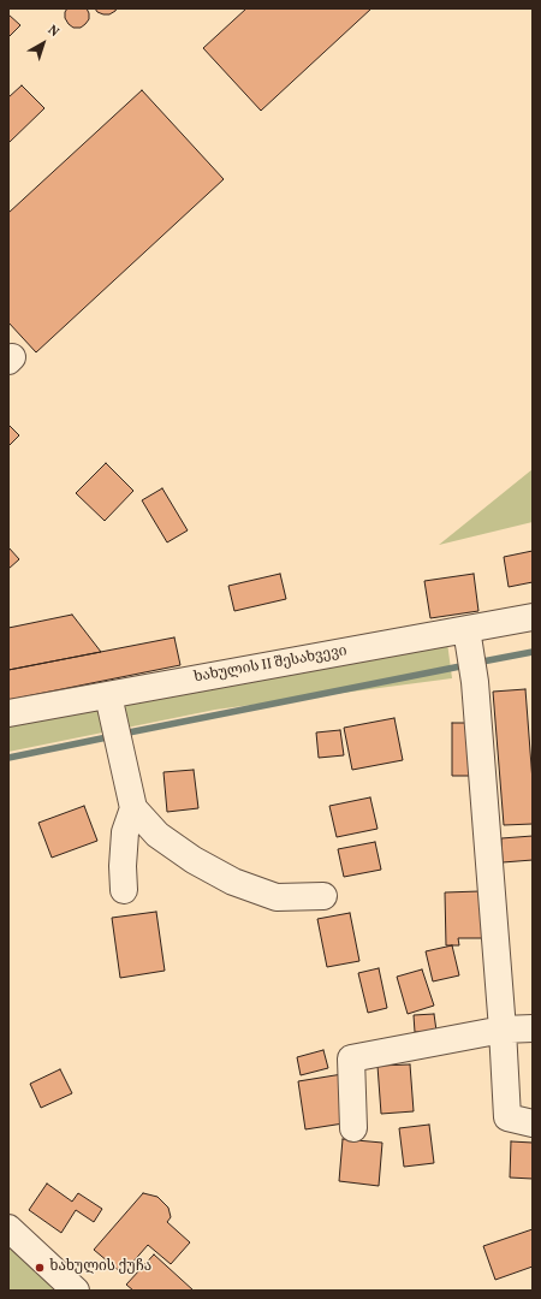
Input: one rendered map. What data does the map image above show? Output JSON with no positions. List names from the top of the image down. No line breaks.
{"streets":{"street":["ხახულის II შესახვევი"]},"places":["ხახულის ქუჩა"],"north":"top right"}
